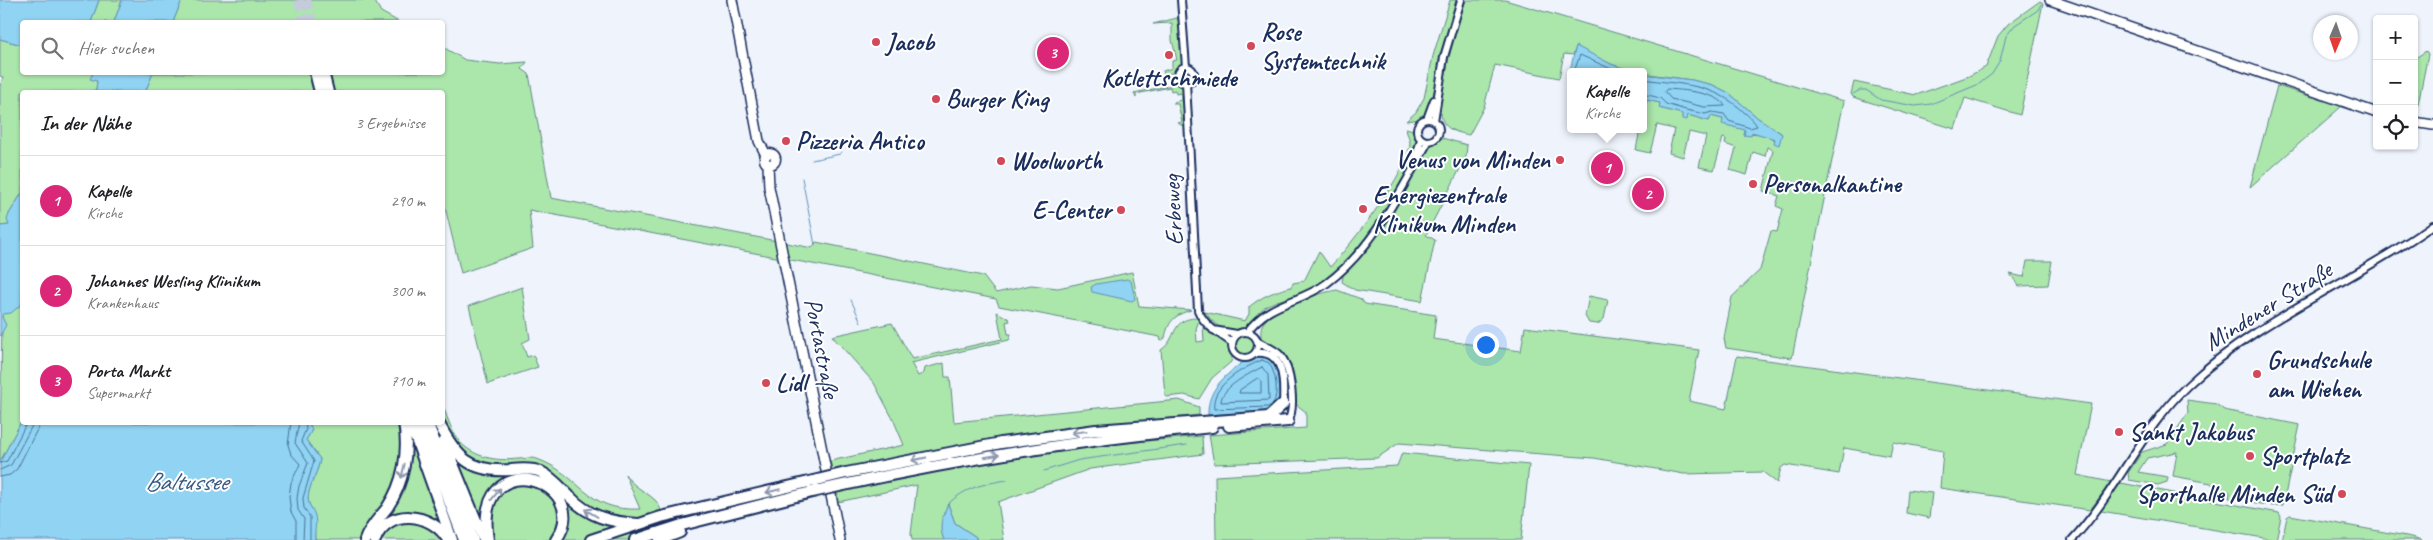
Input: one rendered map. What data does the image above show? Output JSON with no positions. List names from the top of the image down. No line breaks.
{"streets":{"main road":["Portastraße"],"street":["Erbeweg","Mindener Straße"]},"water":["Baltussee"],"places":["Jacob","Rose Systemtechnik","Kotlettschmiede","Burger King","Pizzeria Antico","Venus von Minden","Woolworth","Personalkantine","Energiezentrale Klinikum Minden","E-Center","Grundschule am Wiehen","Lidl","Sankt Jakobus","Sportplatz","Sporthalle Minden Süd"],"north":"bottom","page":{"map_buttons":["+","−"],"search":"Hier suchen","pins":["3","1","2"],"popup":["Kapelle","Kirche"],"heading":["In der Nähe","3 Ergebnisse"],"list":[{"mark":"1","name":"Kapelle","note":"Kirche","value":"290 m"},{"mark":"2","name":"Johannes Wesling Klinikum","note":"Krankenhaus","value":"300 m"},{"mark":"3","name":"Porta Markt","note":"Supermarkt","value":"710 m"}]}}
